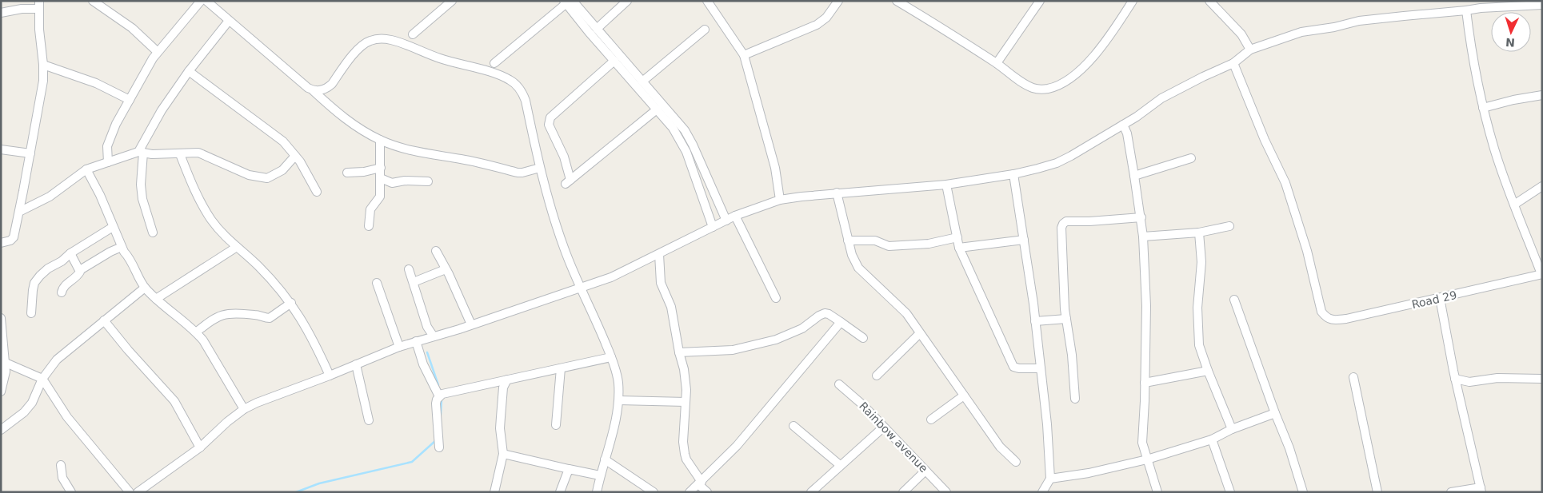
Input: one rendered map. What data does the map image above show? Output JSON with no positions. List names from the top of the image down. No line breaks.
{"streets":{"street":["Road 29","Rainbow avenue"]},"north":"bottom"}
